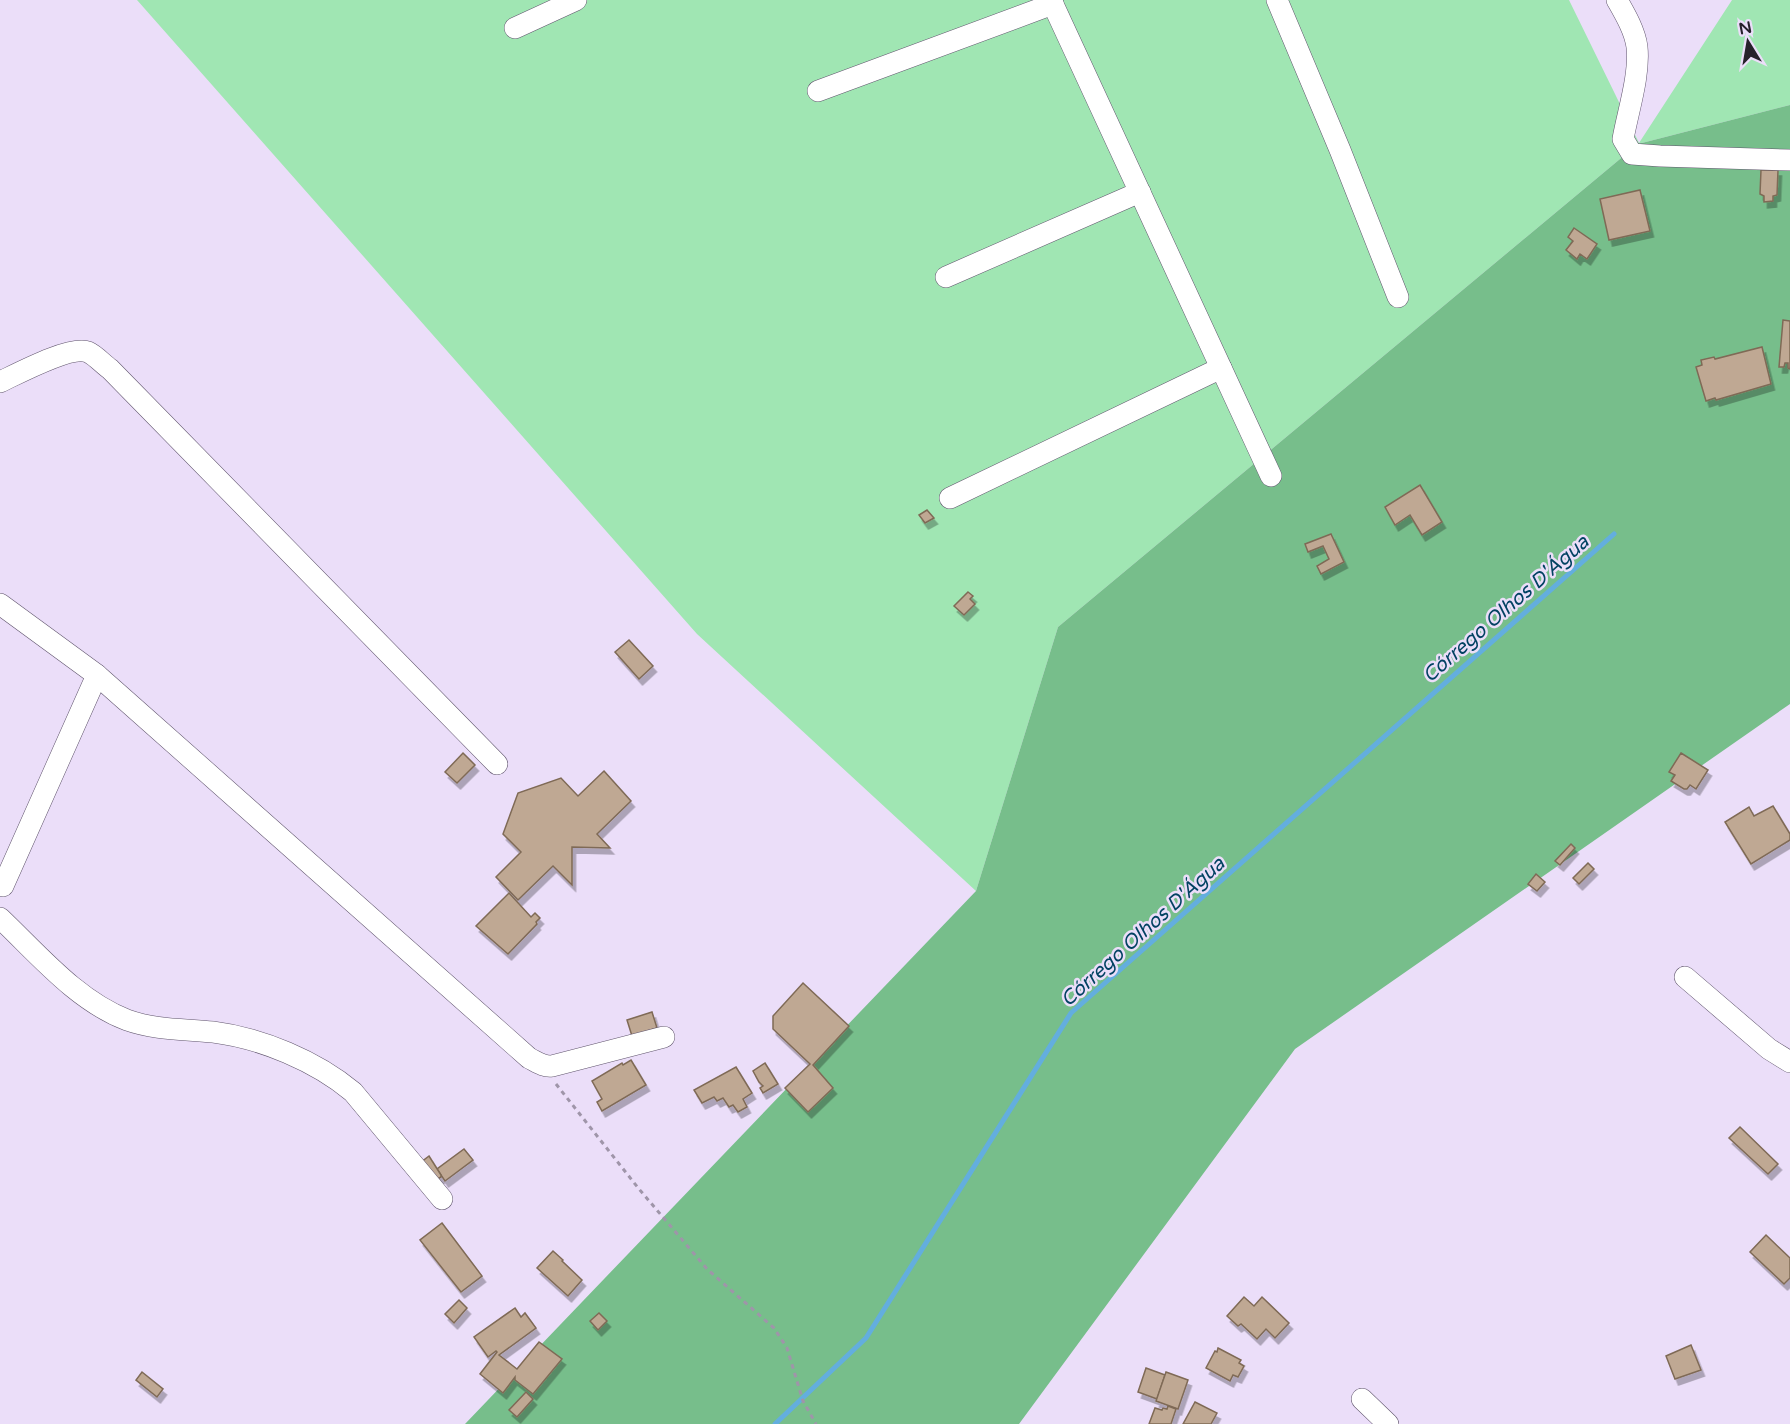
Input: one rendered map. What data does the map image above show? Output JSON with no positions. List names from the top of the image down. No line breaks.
{"water":["Córrego Olhos D'Água"],"north":"top"}
